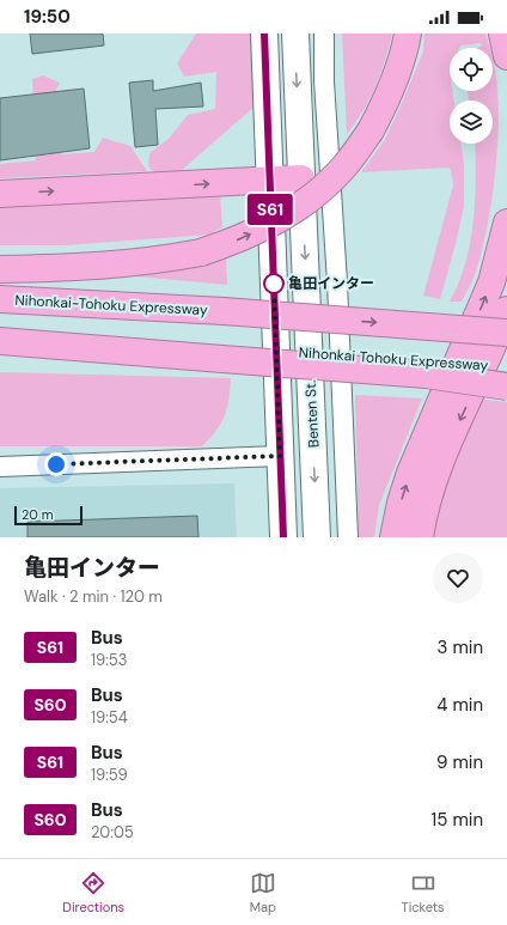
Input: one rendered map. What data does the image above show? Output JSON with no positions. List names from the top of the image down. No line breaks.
{"streets":{"highway":["Nihonkai-Tohoku Expressway","Nihonkai Tohoku Expressway"],"street":["Benten St."]},"places":["亀田インター"],"lines":["bus line S61"],"scale_bar":"20 m","page":{"status":"19:50","on_map":"S61","scale":"20 m","heading":["亀田インター","Walk · 2 min · 120 m"],"list":[{"mark":"S61","name":"Bus","note":"19:53","value":"3 min"},{"mark":"S60","name":"Bus","note":"19:54","value":"4 min"},{"mark":"S61","name":"Bus","note":"19:59","value":"9 min"},{"mark":"S60","name":"Bus","note":"20:05","value":"15 min"}],"tabs":["Directions","Map","Tickets"]}}
